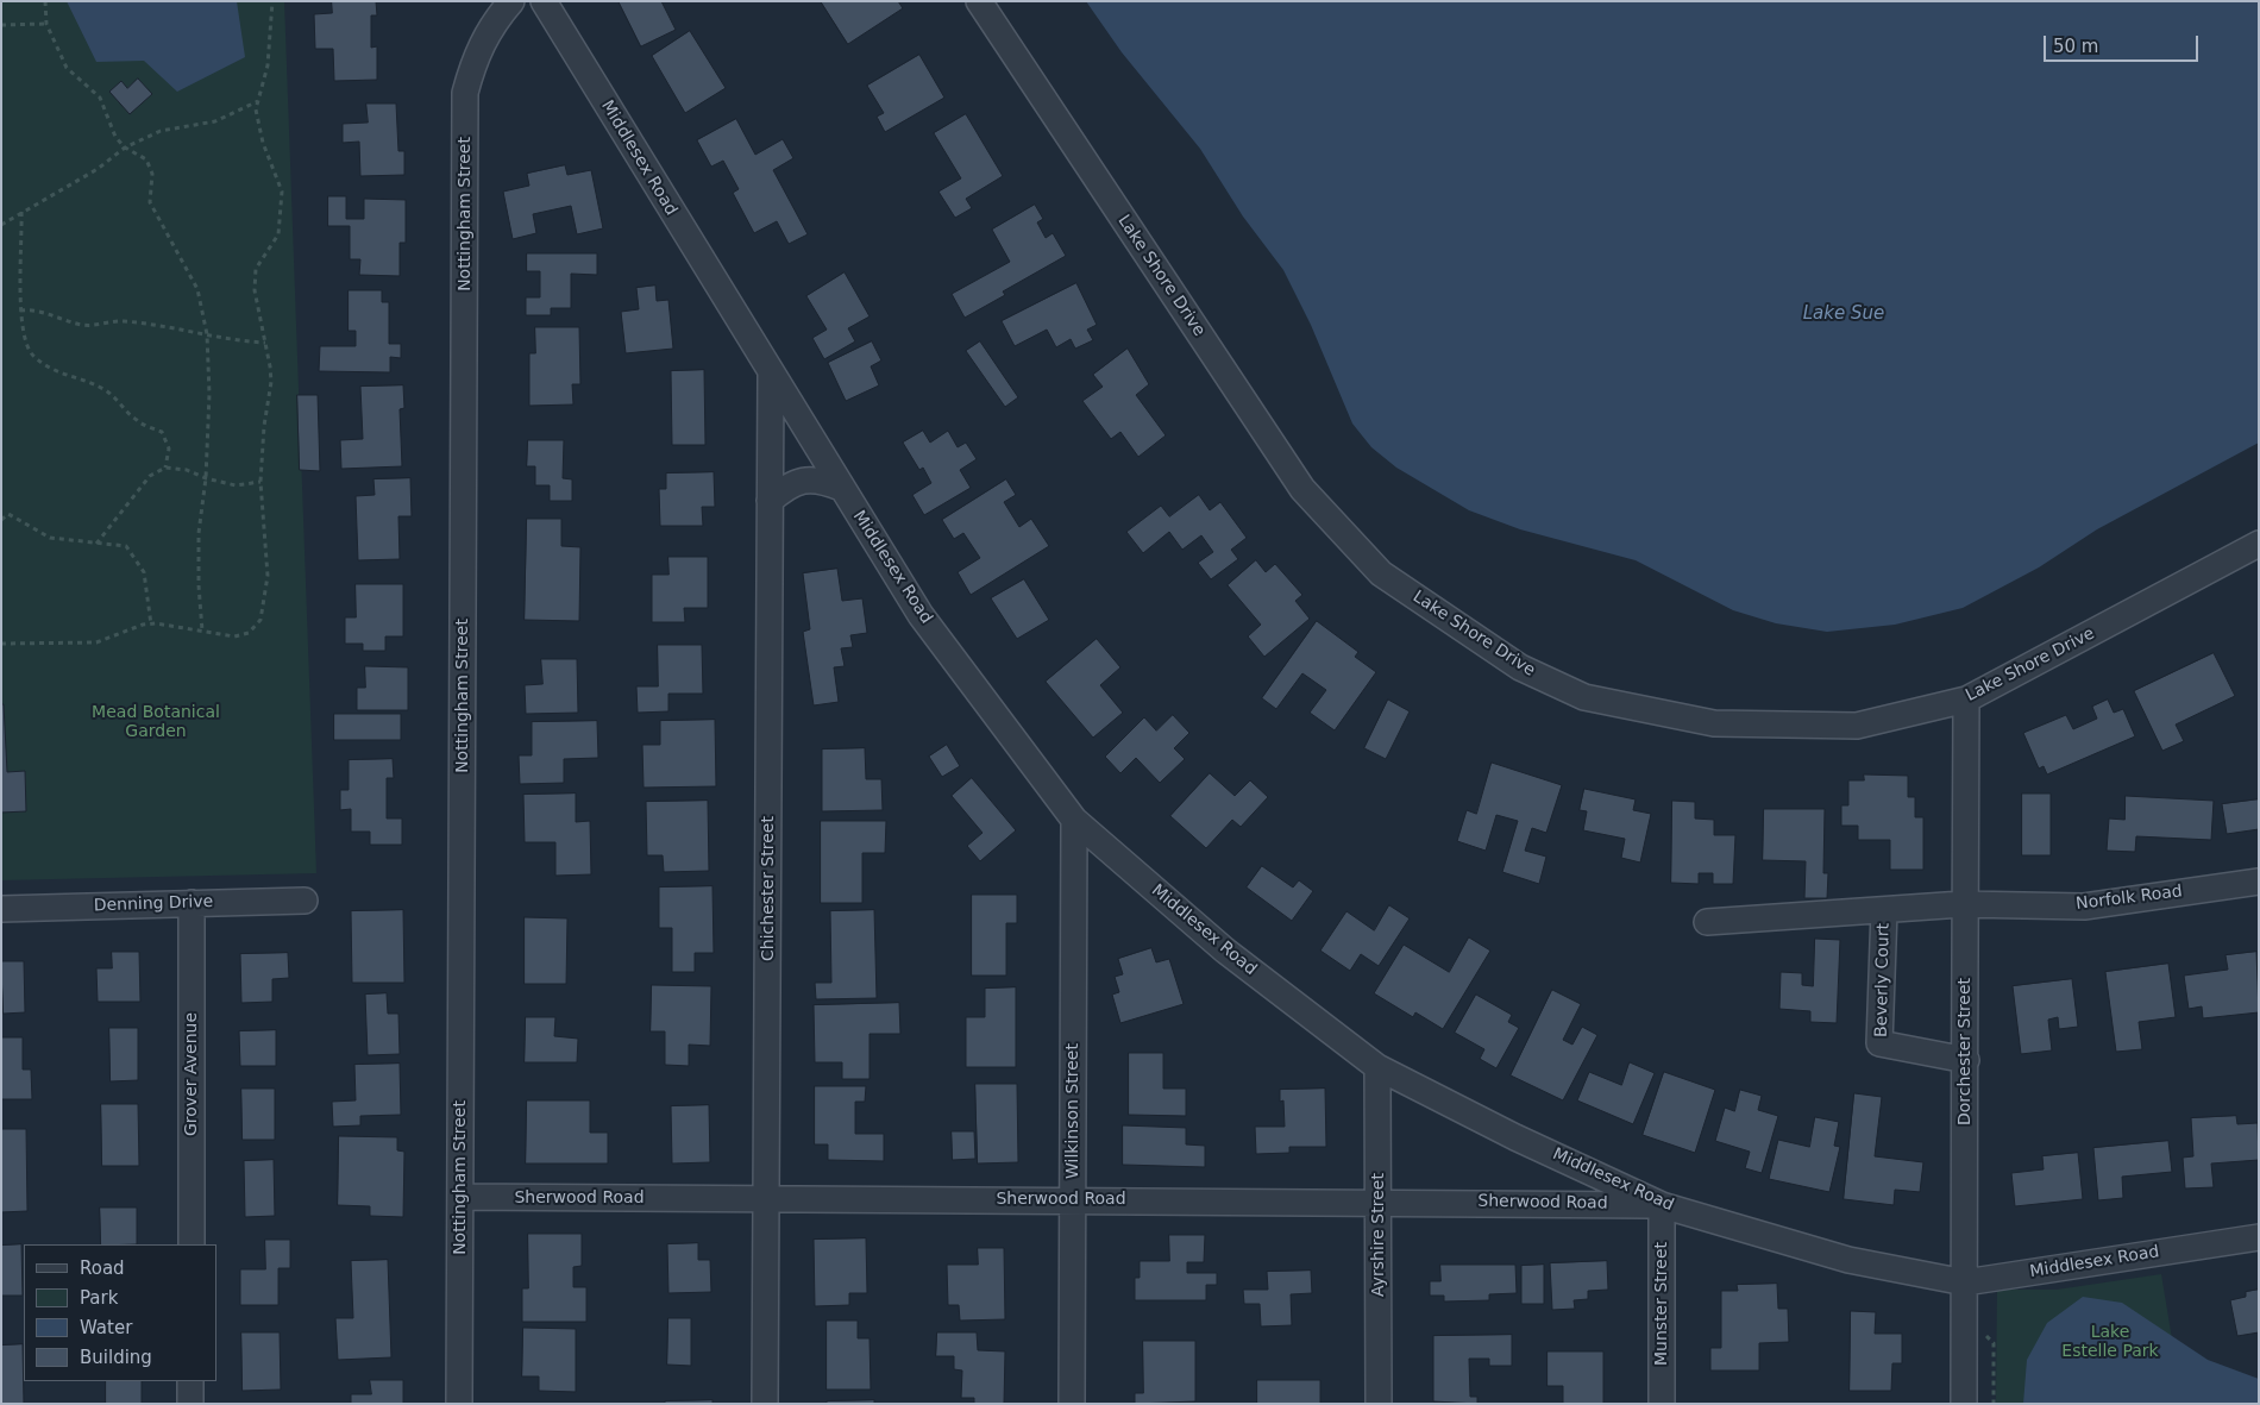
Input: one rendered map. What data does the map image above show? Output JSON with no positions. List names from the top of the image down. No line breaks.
{"streets":{"street":["Middlesex Road","Nottingham Street","Lake Shore Drive","Chichester Street","Norfolk Road","Denning Drive","Beverly Court","Dorchester Street","Grover Avenue","Wilkinson Street","Sherwood Road","Ayrshire Street","Munster Street"]},"crossings":[["Middlesex Road","Chichester Street"],["Middlesex Road","Dorchester Street"],["Middlesex Road","Wilkinson Street"],["Middlesex Road","Sherwood Road"],["Middlesex Road","Ayrshire Street"],["Middlesex Road","Munster Street"],["Nottingham Street","Sherwood Road"],["Lake Shore Drive","Dorchester Street"],["Chichester Street","Sherwood Road"],["Norfolk Road","Beverly Court"],["Norfolk Road","Dorchester Street"],["Denning Drive","Grover Avenue"],["Beverly Court","Dorchester Street"],["Wilkinson Street","Sherwood Road"],["Sherwood Road","Ayrshire Street"],["Sherwood Road","Munster Street"]],"water":["Lake Sue"],"parks":["Mead Botanical Garden","Lake Estelle Park"],"legend":["Road","Park","Water","Building"],"scale_bar":"50 m"}
